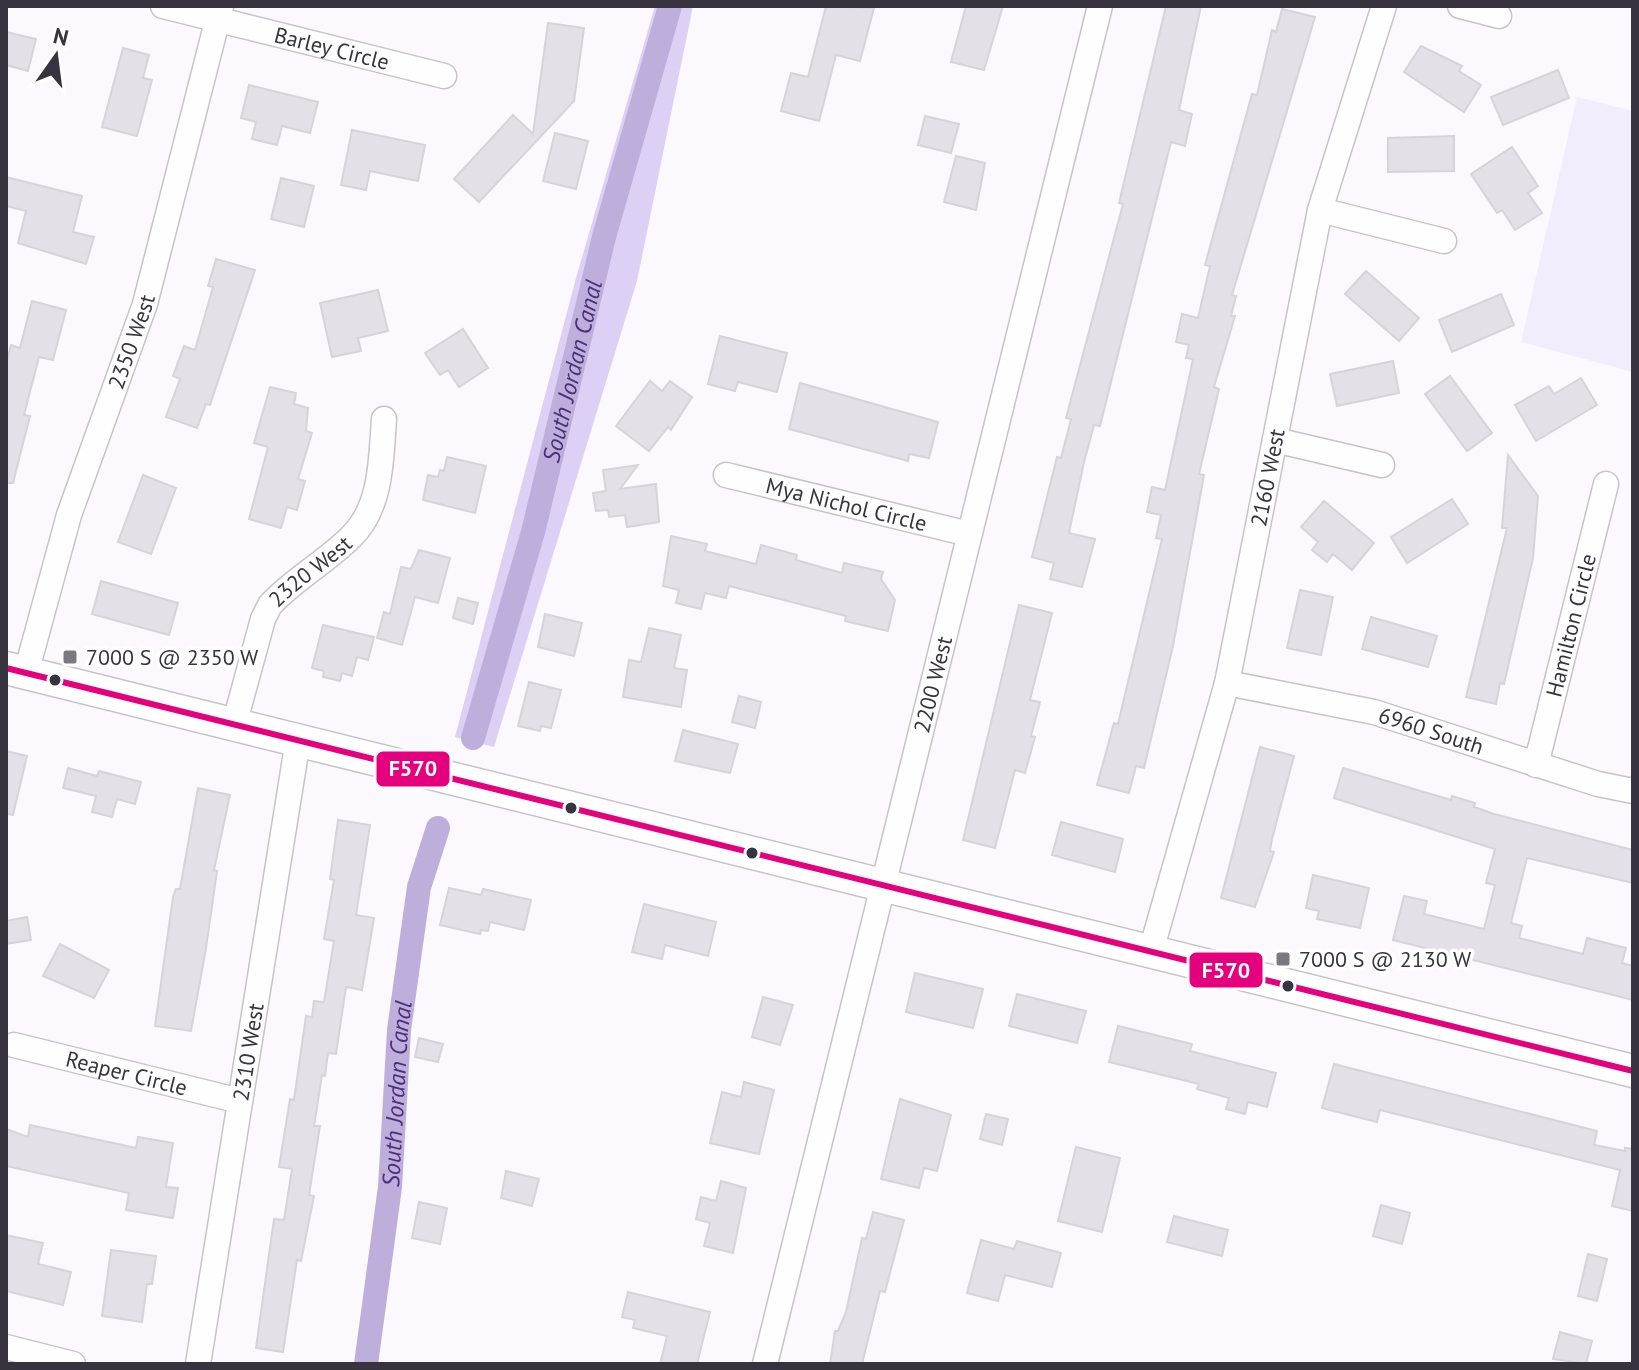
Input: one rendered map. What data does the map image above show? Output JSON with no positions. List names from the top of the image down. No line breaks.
{"streets":{"street":["Barley Circle","2350 West","2160 West","Mya Nichol Circle","2320 West","Hamilton Circle","2200 West","6960 South","2310 West","Reaper Circle"]},"crossings":[["Barley Circle","2350 West"],["2160 West","6960 South"],["Mya Nichol Circle","2200 West"],["Hamilton Circle","6960 South"],["2310 West","Reaper Circle"]],"water":["South Jordan Canal"],"places":{"transit":["7000 S @ 2350 W","7000 S @ 2130 W"]},"lines":["transit line F570"],"north":"top"}
